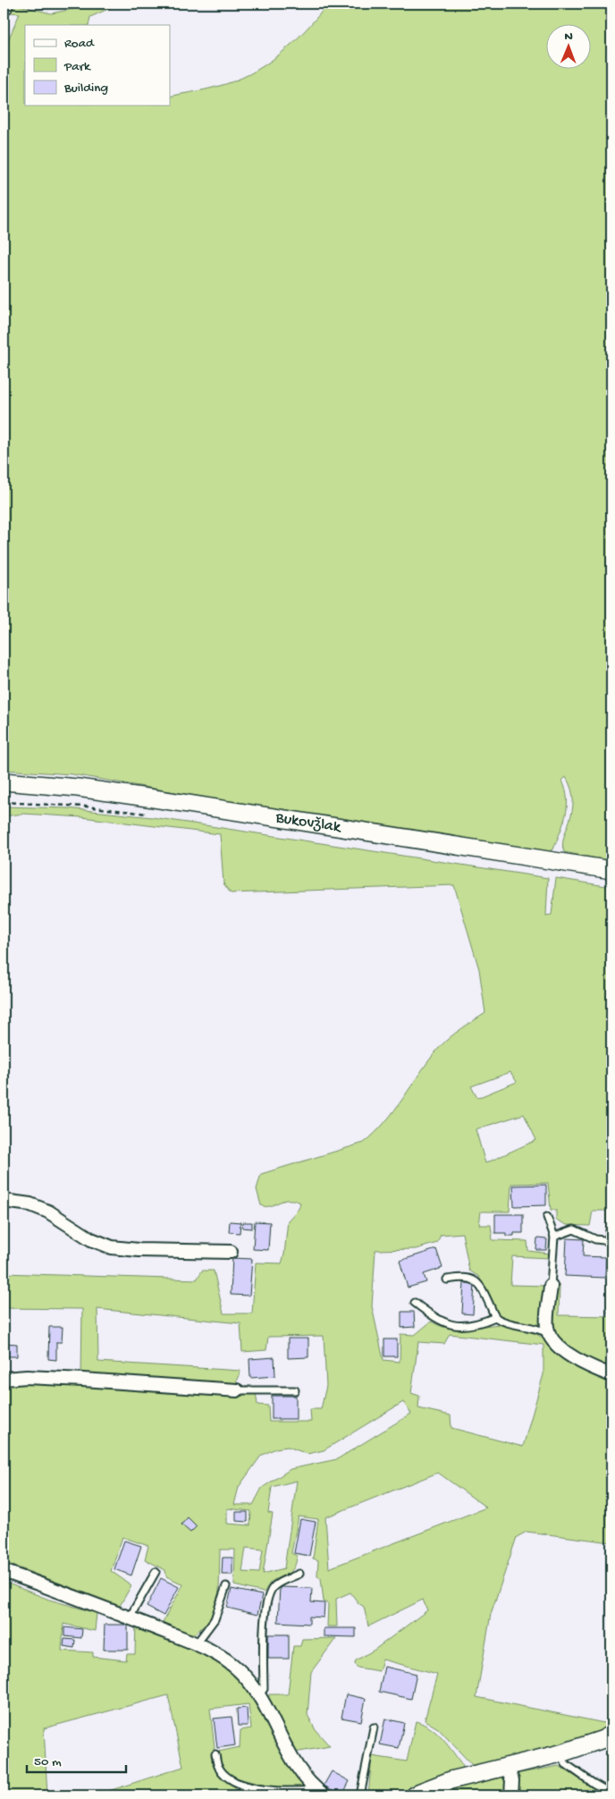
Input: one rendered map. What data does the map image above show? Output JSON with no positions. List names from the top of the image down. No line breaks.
{"streets":{"main road":["Bukovžlak"]},"legend":["Road","Park","Building"],"scale_bar":"50 m","north":"top"}
